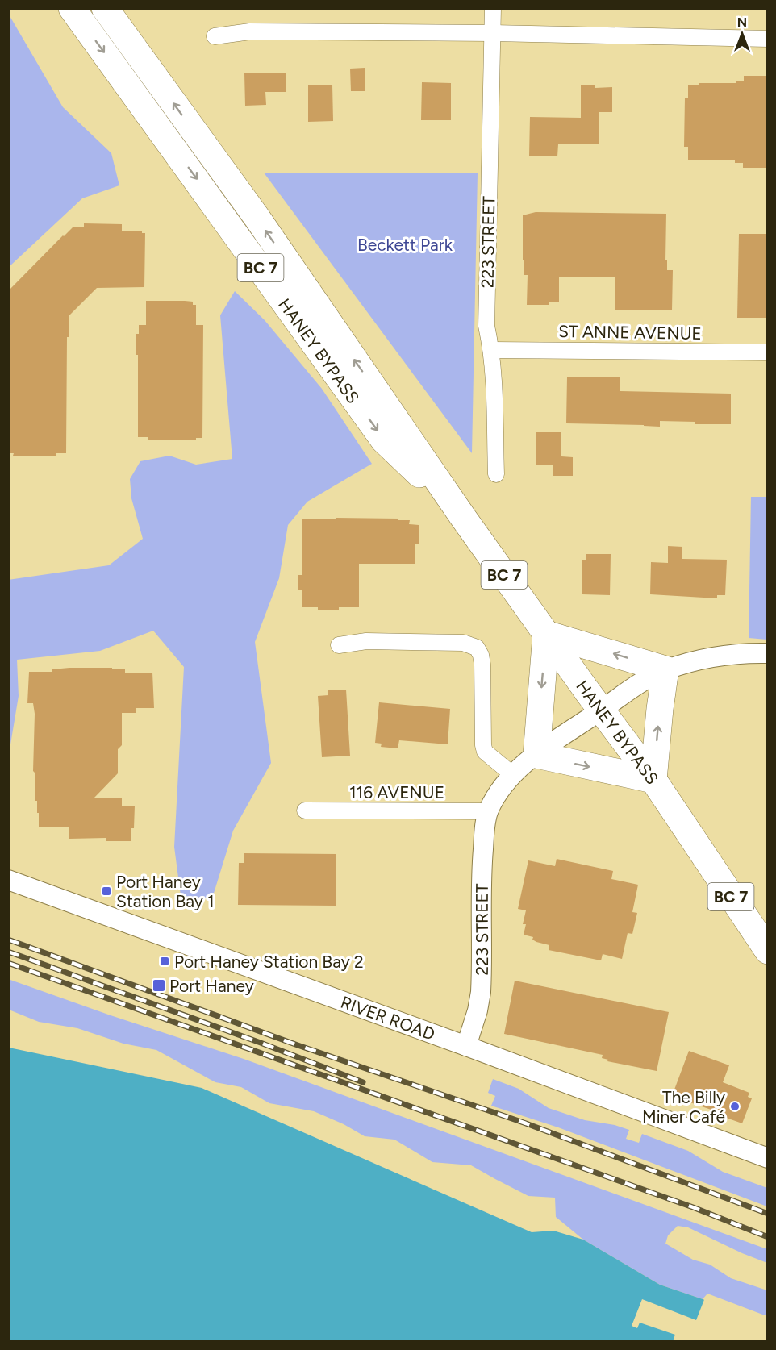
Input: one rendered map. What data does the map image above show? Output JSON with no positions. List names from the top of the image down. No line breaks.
{"streets":{"highway":["BC 7","HANEY BYPASS"],"street":["223 STREET","ST ANNE AVENUE","116 AVENUE","RIVER ROAD"]},"crossings":[["223 STREET","ST ANNE AVENUE"],["223 STREET","116 AVENUE"],["223 STREET","RIVER ROAD"]],"parks":["Beckett Park"],"places":{"transit":["Port Haney Station Bay 1","Port Haney Station Bay 2","Port Haney"],"other":["The Billy Miner Café"]},"north":"top"}
